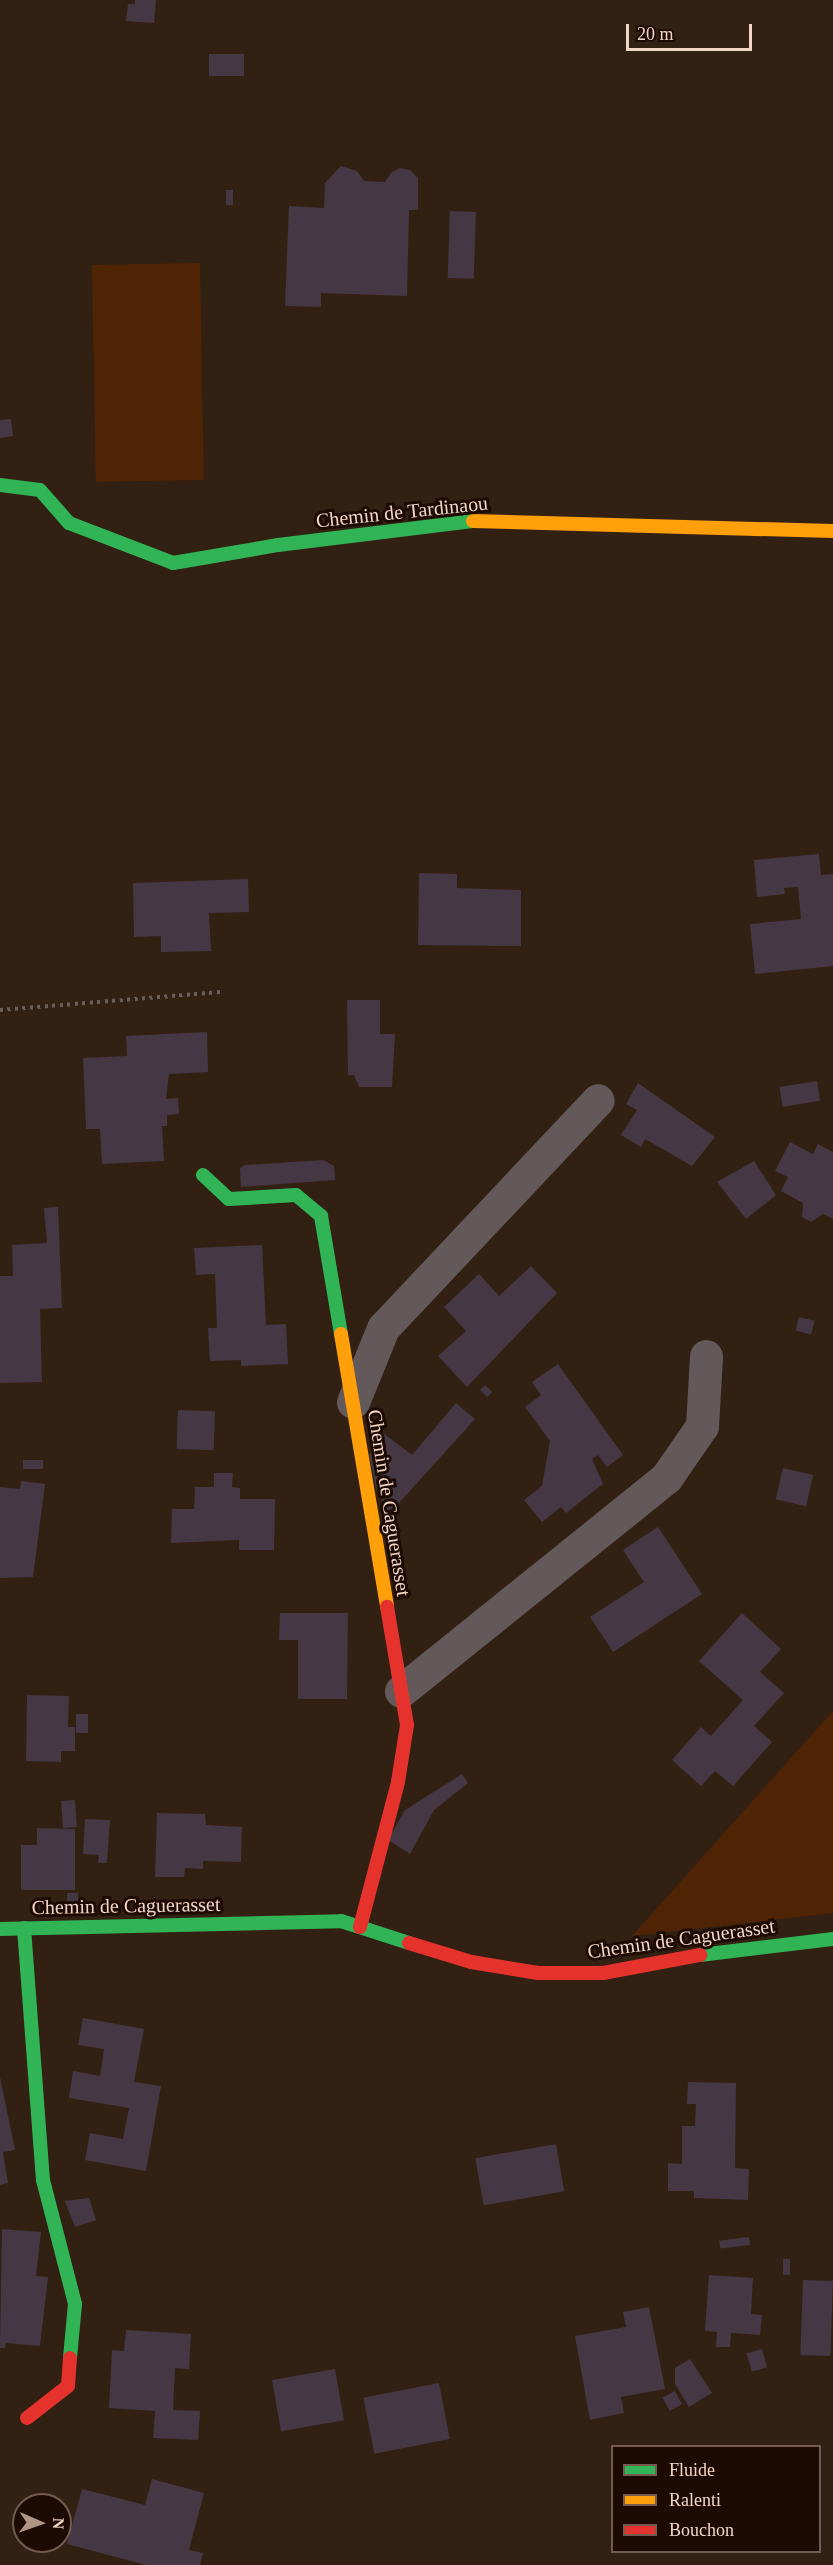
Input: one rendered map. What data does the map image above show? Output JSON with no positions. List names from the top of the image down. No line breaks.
{"streets":{"street":["Chemin de Tardinaou","Chemin de Caguerasset"]},"legend":["Fluide","Ralenti","Bouchon"],"scale_bar":"20 m","north":"right"}
